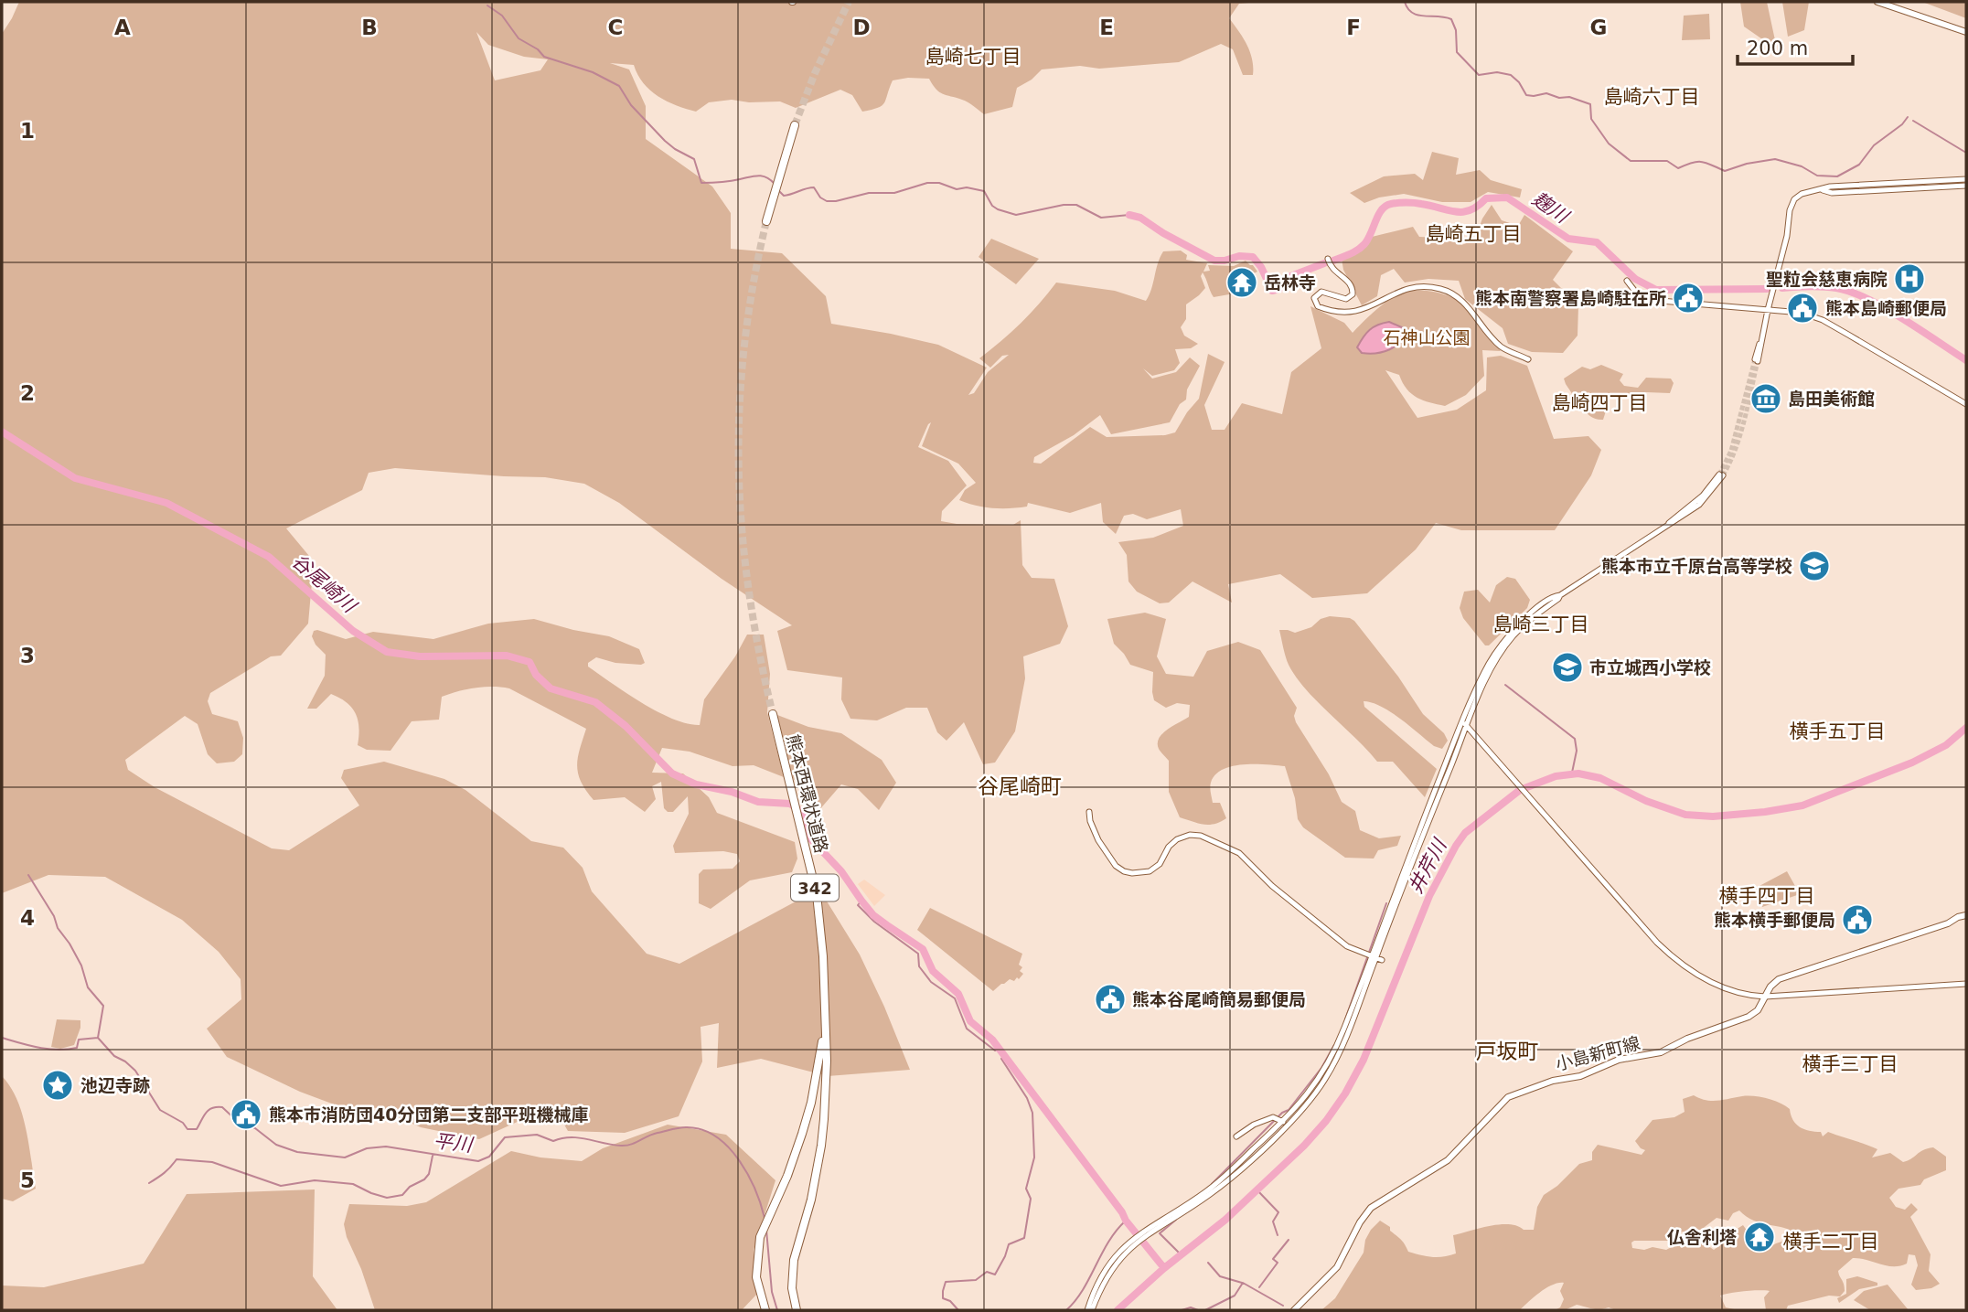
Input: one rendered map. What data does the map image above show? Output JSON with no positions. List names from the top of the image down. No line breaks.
{"streets":{"highway":["熊本西環状道路","342"],"main road":["小島新町線"]},"districts":["島崎七丁目","島崎六丁目","島崎五丁目","島崎四丁目","島崎三丁目","横手五丁目","谷尾崎町","横手四丁目","戸坂町","横手三丁目","横手二丁目"],"water":["麹川","谷尾崎川","井芹川","平川"],"parks":["石神山公園"],"places":{"hospital":["聖粒会慈恵病院"],"temple":["岳林寺","仏舎利塔"],"public building":["熊本南警察署島崎駐在所","熊本島崎郵便局","熊本横手郵便局","熊本谷尾崎簡易郵便局","熊本市消防団40分団第二支部平班機械庫"],"museum":["島田美術館"],"school or university":["熊本市立千原台高等学校","市立城西小学校"],"place":["池辺寺跡"]},"scale_bar":"200 m","grid":{"columns":["A","B","C","D","E","F","G"],"rows":["1","2","3","4","5"]}}
